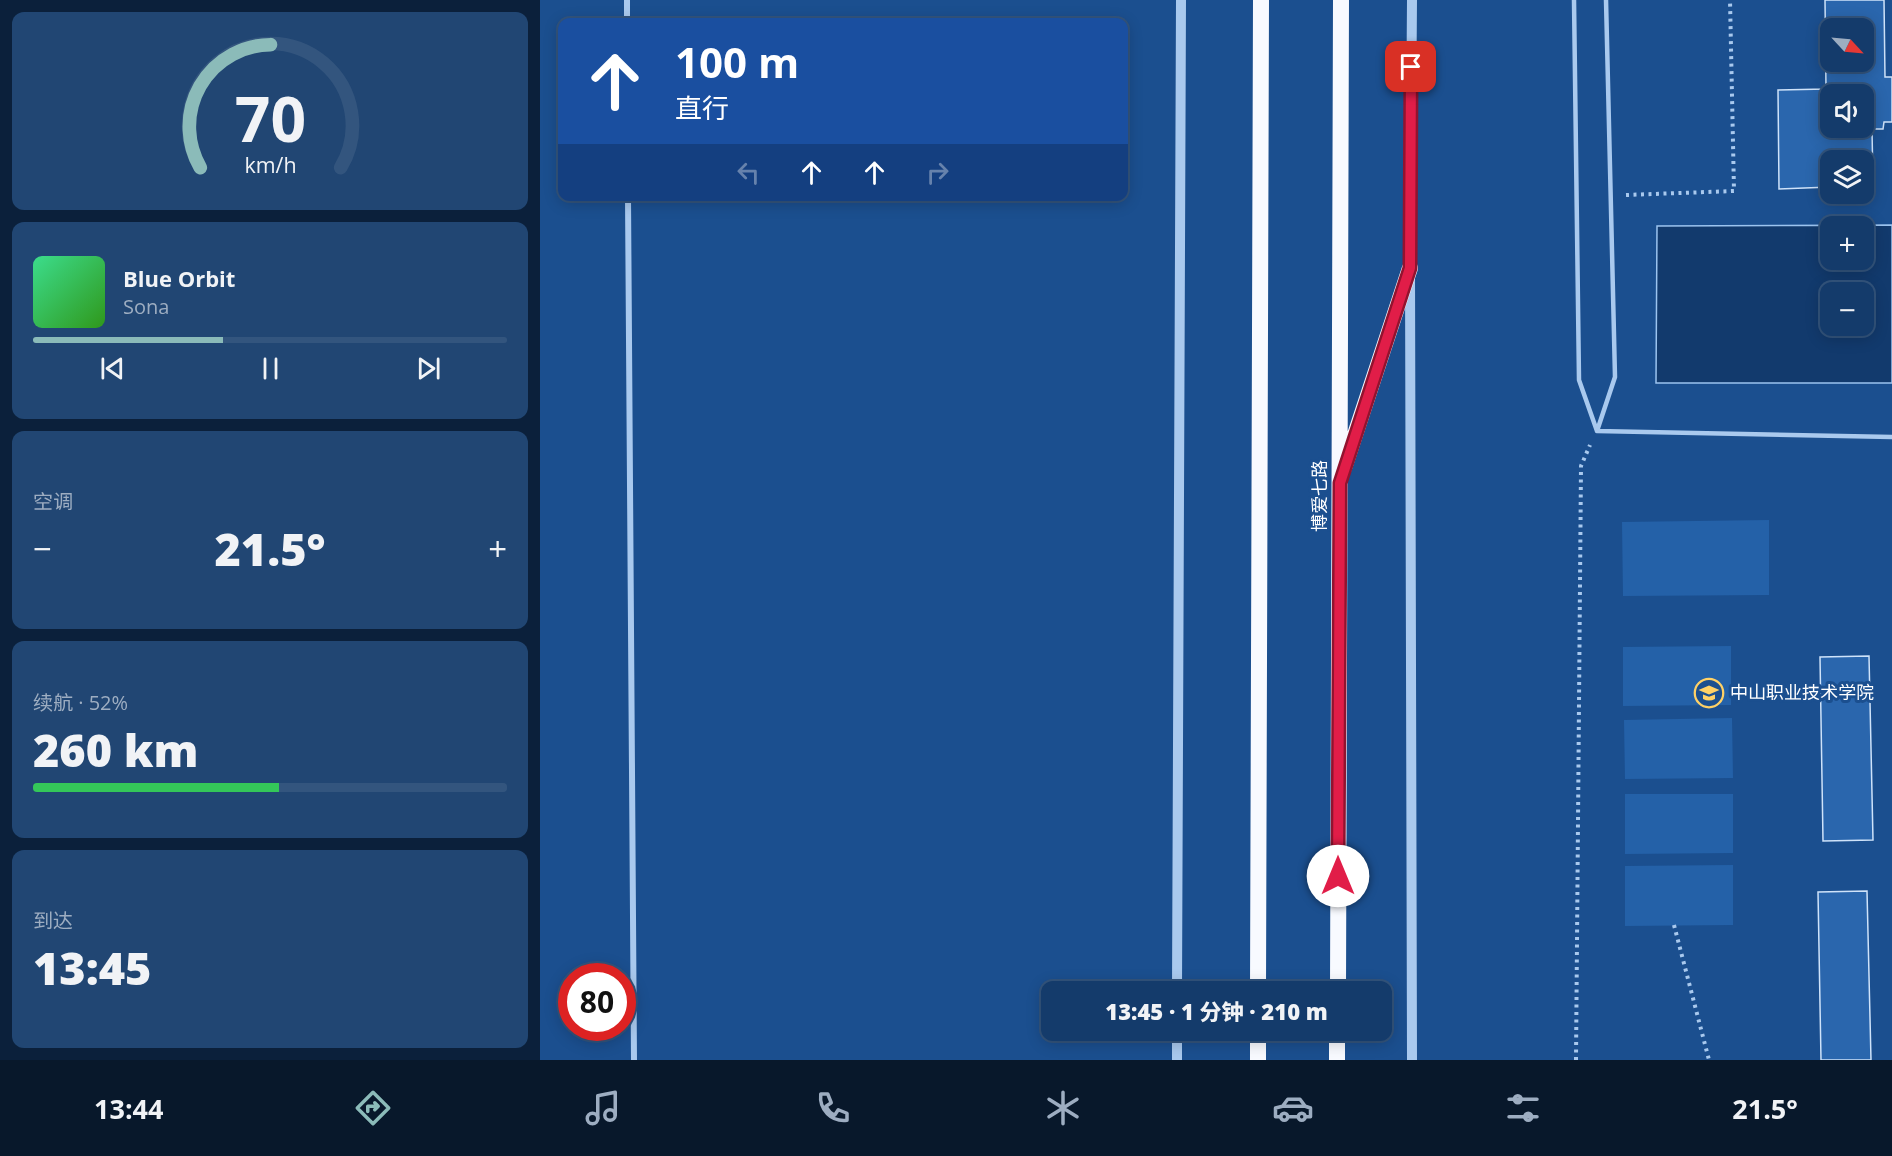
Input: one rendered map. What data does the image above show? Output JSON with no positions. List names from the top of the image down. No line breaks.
{"streets":{"highway":["博爱七路"]},"places":{"school or university":["中山职业技术学院"]},"north":"bottom right","page":{"map_buttons":["+","−"],"turn":["100 m","直行"],"song":["Blue Orbit","Sona"],"tile":["空调",["续航 · 52%","260 km"],["到达","13:45"]],"heat":["−","21.5°","+"],"limit":"80","trip":"13:45 · 1 分钟 · 210 m","tabs":["13:44","21.5°"],"gauge":["70","km/h"]}}
